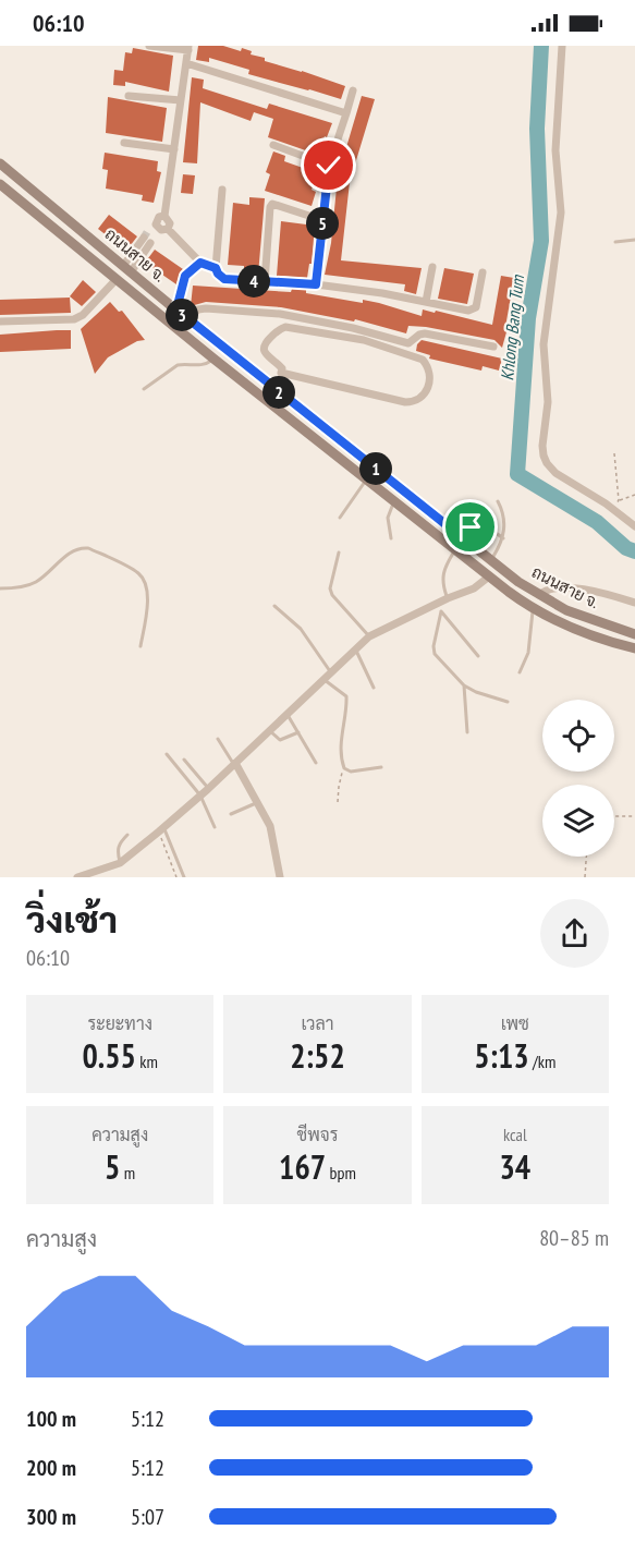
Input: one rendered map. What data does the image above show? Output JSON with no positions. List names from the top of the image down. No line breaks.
{"streets":{"main road":["ถนนสาย จ."]},"water":["Khlong Bang Tum"],"page":{"status":"06:10","pins":["5","4","3","2","1"],"heading":["วิ่งเช้า","06:10"],"stats":[["ระยะทาง","0.55 km"],["เวลา","2:52"],["เพซ","5:13 /km"],["ความสูง","5 m"],["ชีพจร","167 bpm"],["kcal","34"]],"chart":["ความสูง","80–85 m"],"list":[{"name":"100 m","note":"5:12"},{"name":"200 m","note":"5:12"},{"name":"300 m","note":"5:07"}]}}
